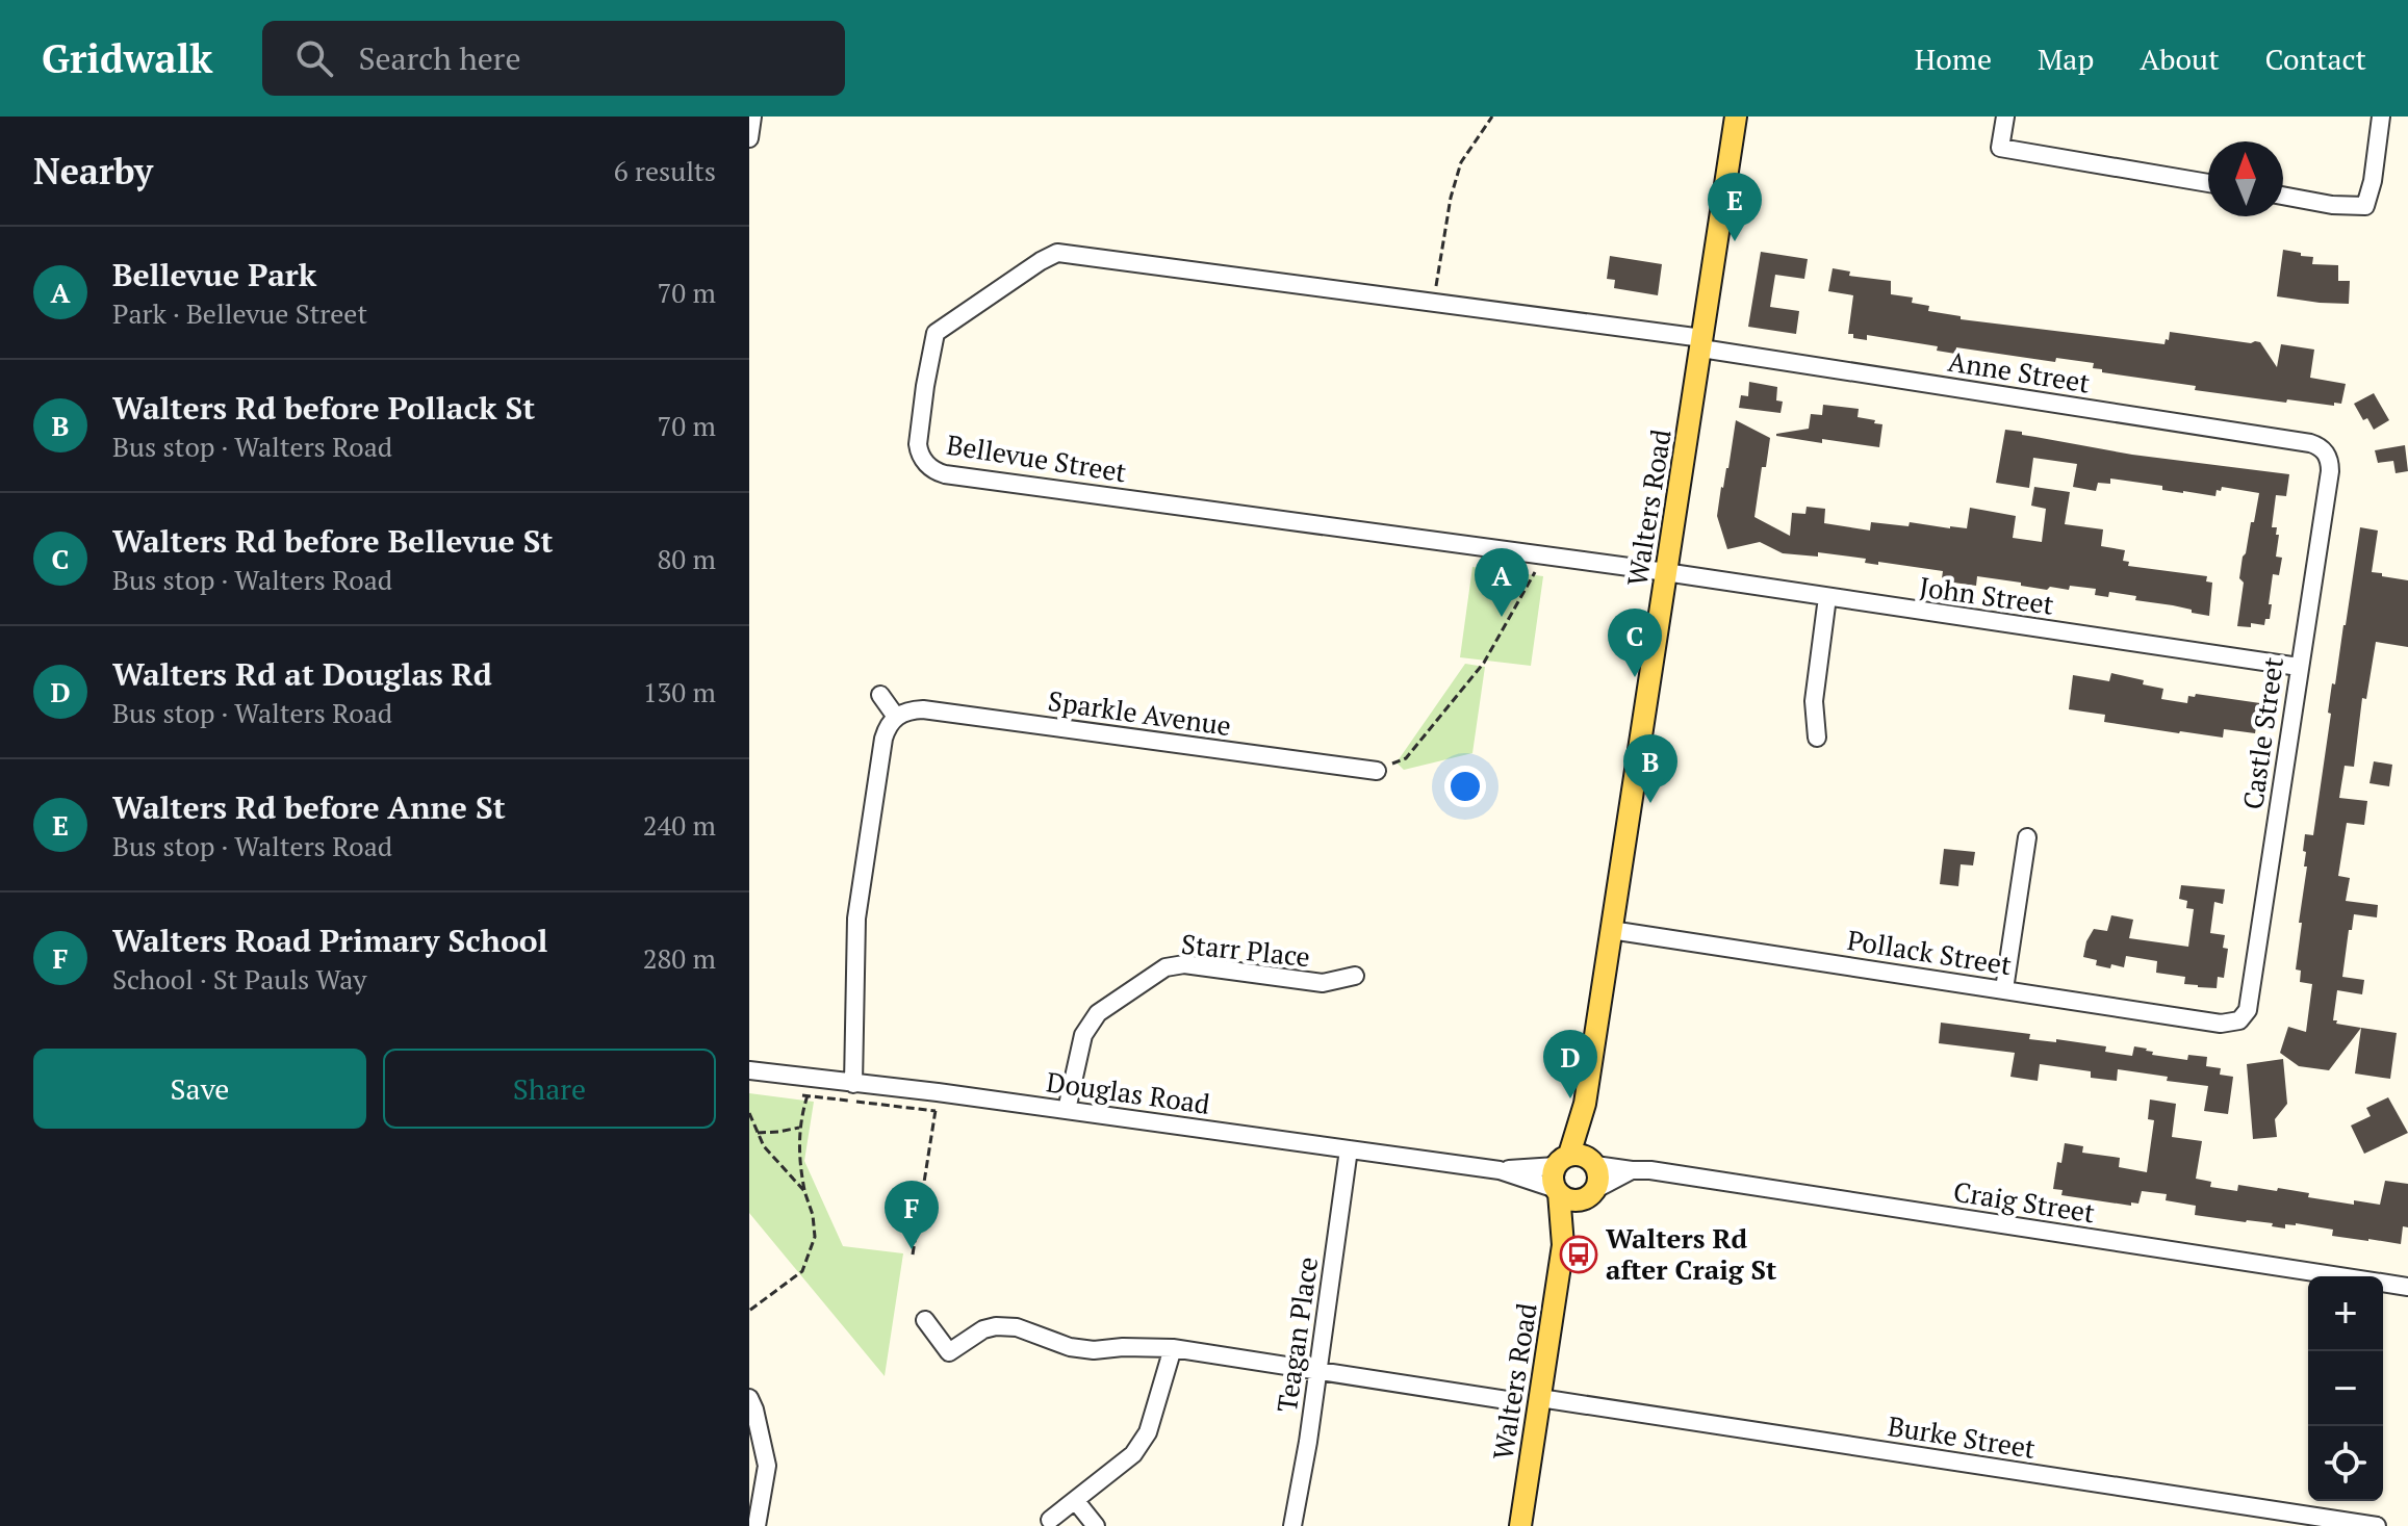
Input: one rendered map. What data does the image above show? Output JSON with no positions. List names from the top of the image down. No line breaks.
{"streets":{"main road":["Walters Road"],"street":["Anne Street","Bellevue Street","John Street","Sparkle Avenue","Castle Street","Starr Place","Pollack Street","Douglas Road","Craig Street","Teagan Place","Burke Street"]},"crossings":[["Anne Street","Bellevue Street"],["Anne Street","Walters Road"],["Anne Street","Castle Street"],["Bellevue Street","Walters Road"],["Bellevue Street","John Street"],["Walters Road","John Street"],["Walters Road","Pollack Street"],["Walters Road","Douglas Road"],["Walters Road","Craig Street"],["Walters Road","Burke Street"],["John Street","Castle Street"],["Castle Street","Pollack Street"],["Starr Place","Douglas Road"],["Douglas Road","Craig Street"],["Douglas Road","Teagan Place"]],"places":{"bus stop":["Walters Rd after Craig St"]},"north":"top","page":{"header":"Gridwalk","search":"Search here","nav":["Home","Map","About","Contact"],"heading":["Nearby","6 results"],"pins":["E","A","C","B","D","F"],"list":[{"mark":"A","name":"Bellevue Park","note":"Park · Bellevue Street","value":"70 m"},{"mark":"B","name":"Walters Rd before Pollack St","note":"Bus stop · Walters Road","value":"70 m"},{"mark":"C","name":"Walters Rd before Bellevue St","note":"Bus stop · Walters Road","value":"80 m"},{"mark":"D","name":"Walters Rd at Douglas Rd","note":"Bus stop · Walters Road","value":"130 m"},{"mark":"E","name":"Walters Rd before Anne St","note":"Bus stop · Walters Road","value":"240 m"},{"mark":"F","name":"Walters Road Primary School","note":"School · St Pauls Way","value":"280 m"}],"buttons":["Save","Share"],"map_buttons":["+","−"]}}
